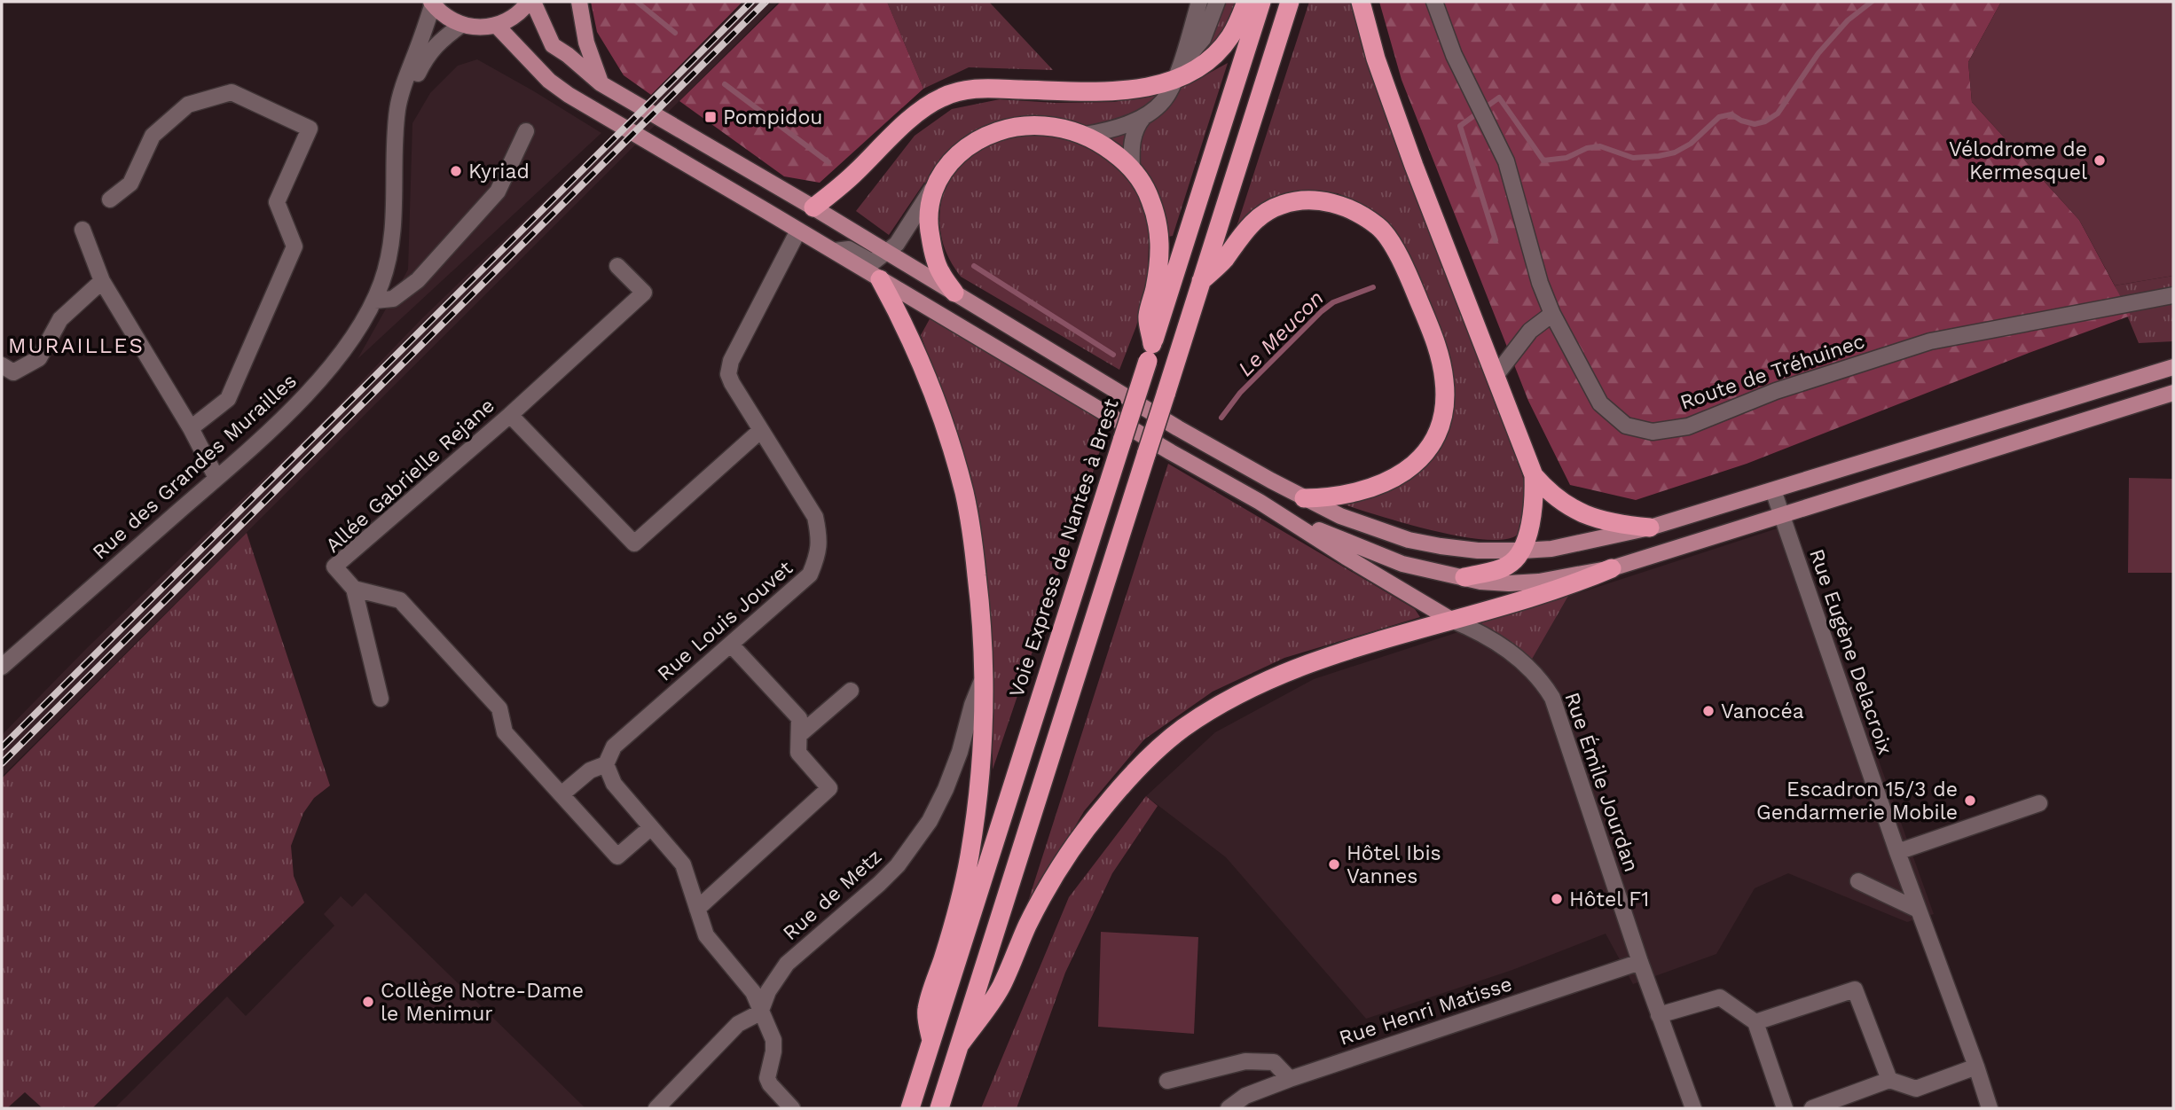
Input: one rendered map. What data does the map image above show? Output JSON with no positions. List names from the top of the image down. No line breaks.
{"streets":{"highway":["Voie Express de Nantes à Brest"],"street":["Route de Tréhuinec","Rue des Grandes Murailles","Allée Gabrielle Rejane","Rue Louis Jouvet","Rue Eugène Delacroix","Rue Émile Jourdan","Rue de Metz","Rue Henri Matisse"]},"crossings":[["Rue Émile Jourdan","Rue Henri Matisse"]],"districts":["MURAILLES"],"water":["Le Meucon"],"places":{"transit":["Pompidou"],"other":["Vélodrome de Kermesquel","Kyriad","Vanocéa","Escadron 15/3 de Gendarmerie Mobile","Hôtel Ibis Vannes","Hôtel F1","Collège Notre-Dame le Menimur"]}}
